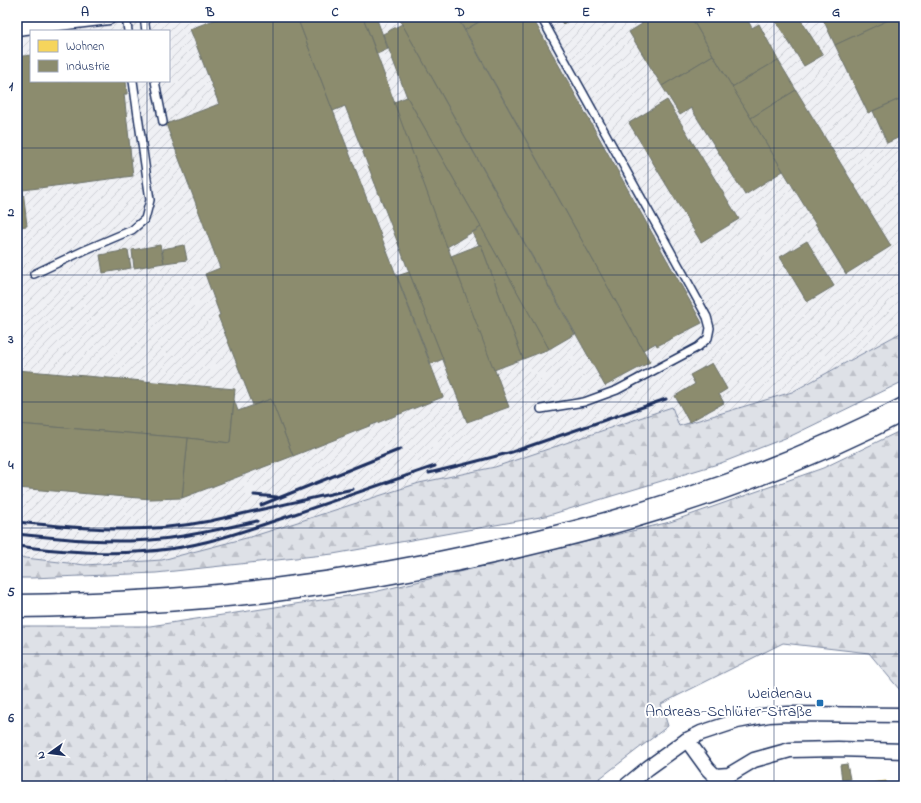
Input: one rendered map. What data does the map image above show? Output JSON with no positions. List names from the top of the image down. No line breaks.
{"places":{"transit":["Weidenau Andreas-Schlüter-Straße"]},"legend":["Wohnen","Industrie"],"north":"left","grid":{"columns":["A","B","C","D","E","F","G"],"rows":["1","2","3","4","5","6"]}}
